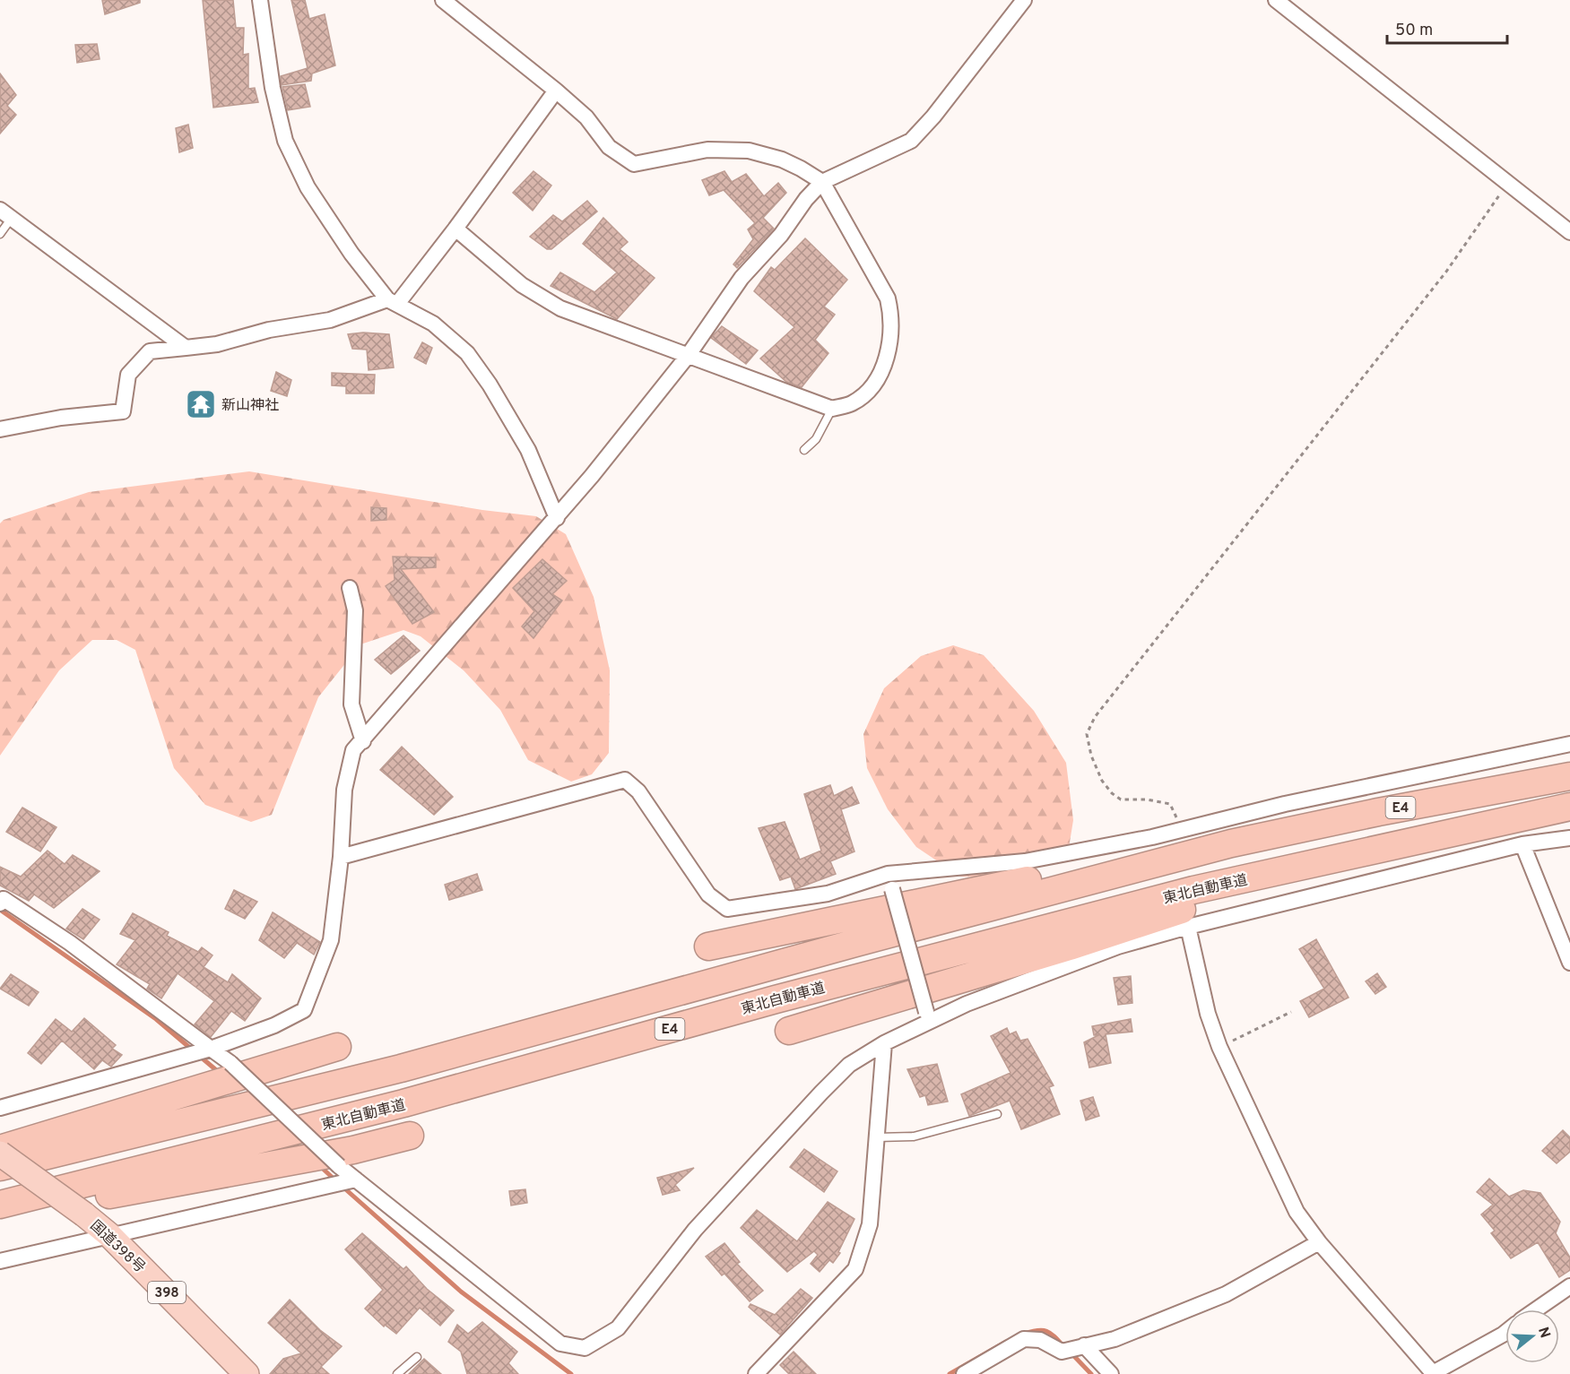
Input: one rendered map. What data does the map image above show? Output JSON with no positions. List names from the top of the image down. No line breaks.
{"streets":{"highway":["E4","東北自動車道","国道398号","398"]},"places":{"temple":["新山神社"]},"scale_bar":"50 m","north":"right"}
